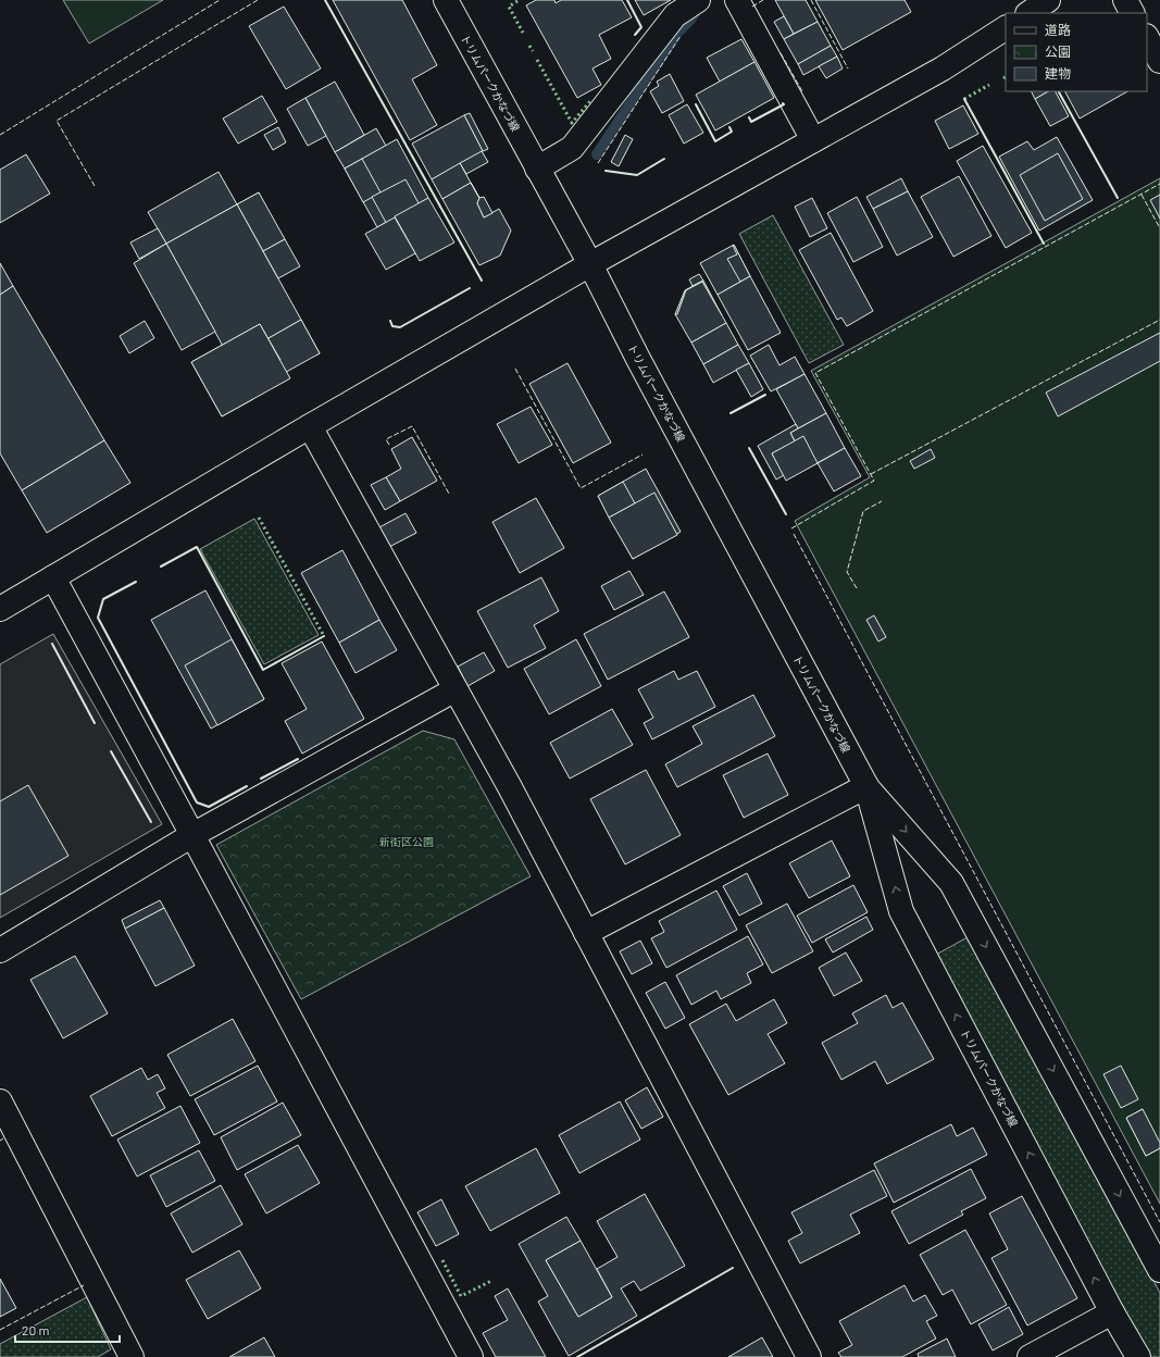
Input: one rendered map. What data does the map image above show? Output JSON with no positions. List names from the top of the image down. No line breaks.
{"streets":{"street":["トリムパークかなづ線"]},"parks":["新街区公園"],"legend":["道路","公園","建物"],"scale_bar":"20 m"}
